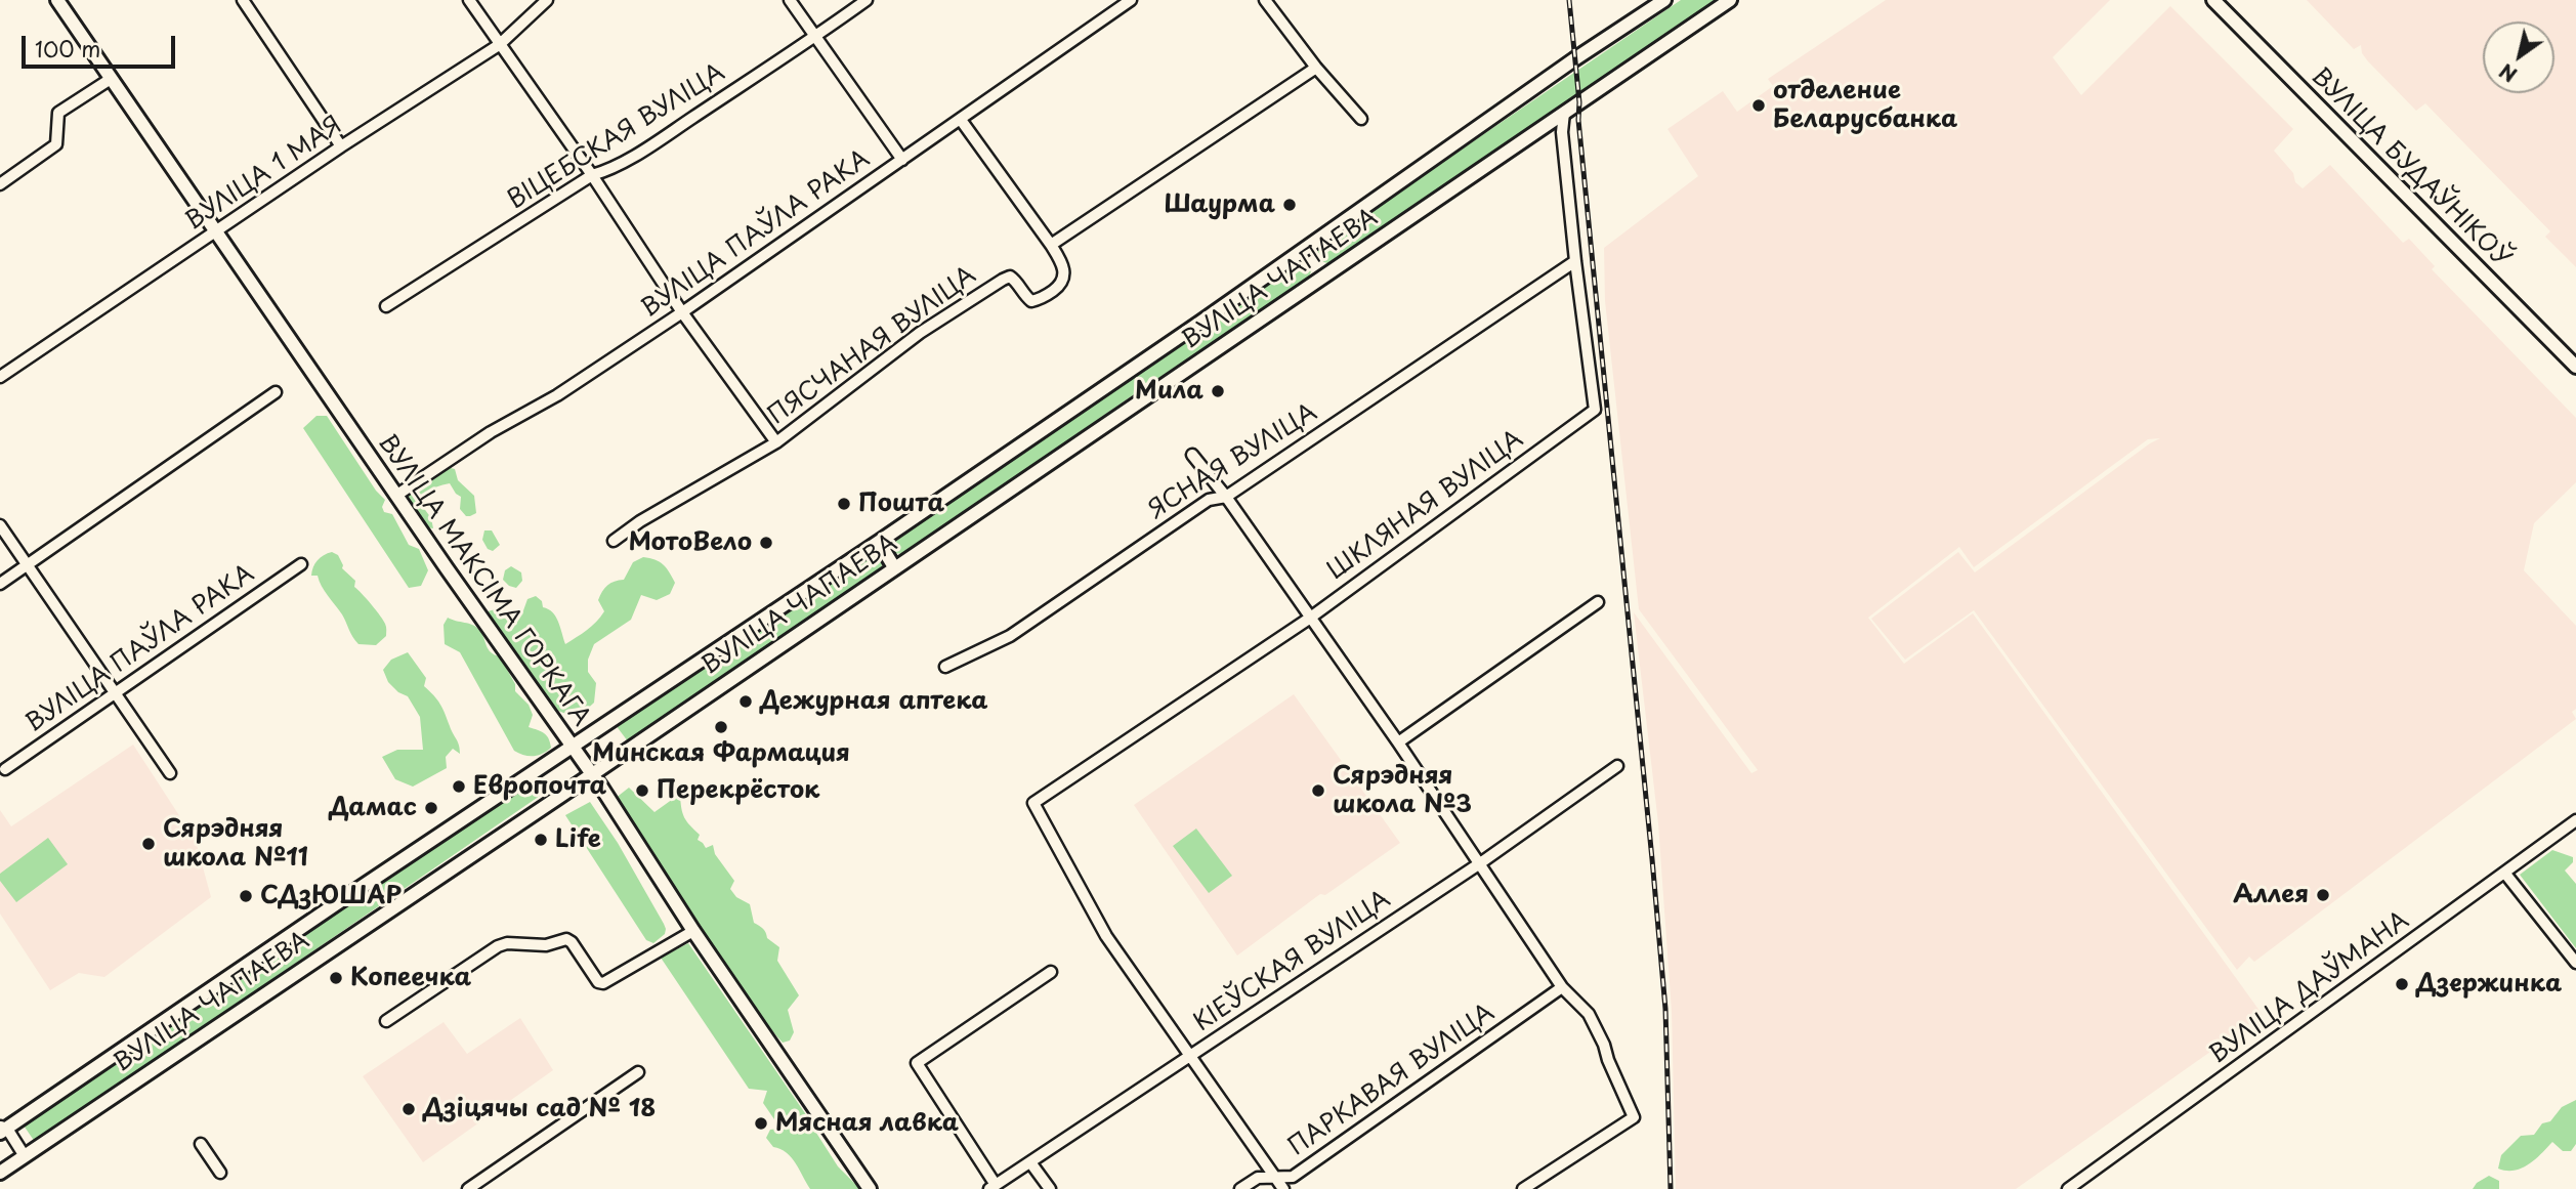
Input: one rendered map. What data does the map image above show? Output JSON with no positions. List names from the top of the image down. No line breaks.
{"streets":{"main road":["ВУЛІЦА БУДАЎНІКОЎ","ВУЛІЦА ЧАПАЕВА","ВУЛІЦА МАКСІМА ГОРКАГА"],"street":["ВІЦЕБСКАЯ ВУЛІЦА","ВУЛІЦА 1 МАЯ","ВУЛІЦА ПАЎЛА РАКА","ПЯСЧАНАЯ ВУЛІЦА","ЯСНАЯ ВУЛІЦА","ШКЛЯНАЯ ВУЛІЦА","КІЕЎСКАЯ ВУЛІЦА","ВУЛІЦА ДАЎМАНА","ПАРКАВАЯ ВУЛІЦА"]},"crossings":[["ВУЛІЦА 1 МАЯ","ВУЛІЦА МАКСІМА ГОРКАГА"],["ВУЛІЦА ПАЎЛА РАКА","ВУЛІЦА МАКСІМА ГОРКАГА"],["ВУЛІЦА ЧАПАЕВА","ШКЛЯНАЯ ВУЛІЦА"],["ВУЛІЦА ЧАПАЕВА","ВУЛІЦА МАКСІМА ГОРКАГА"],["ЯСНАЯ ВУЛІЦА","ШКЛЯНАЯ ВУЛІЦА"],["ШКЛЯНАЯ ВУЛІЦА","КІЕЎСКАЯ ВУЛІЦА"]],"places":["отделение Беларусбанка","Шаурма","Мила","Пошта","МотоВело","Дежурная аптека","Минская Фармация","Европочта","Перекрёсток","Сярэдняя школа №3","Дамас","Life","Сярэдняя школа №11","Аллея","СДзЮШАР","Копеечка","Дзержинка","Дзіцячы сад № 18","Мясная лавка"],"scale_bar":"100 m","north":"bottom left"}
